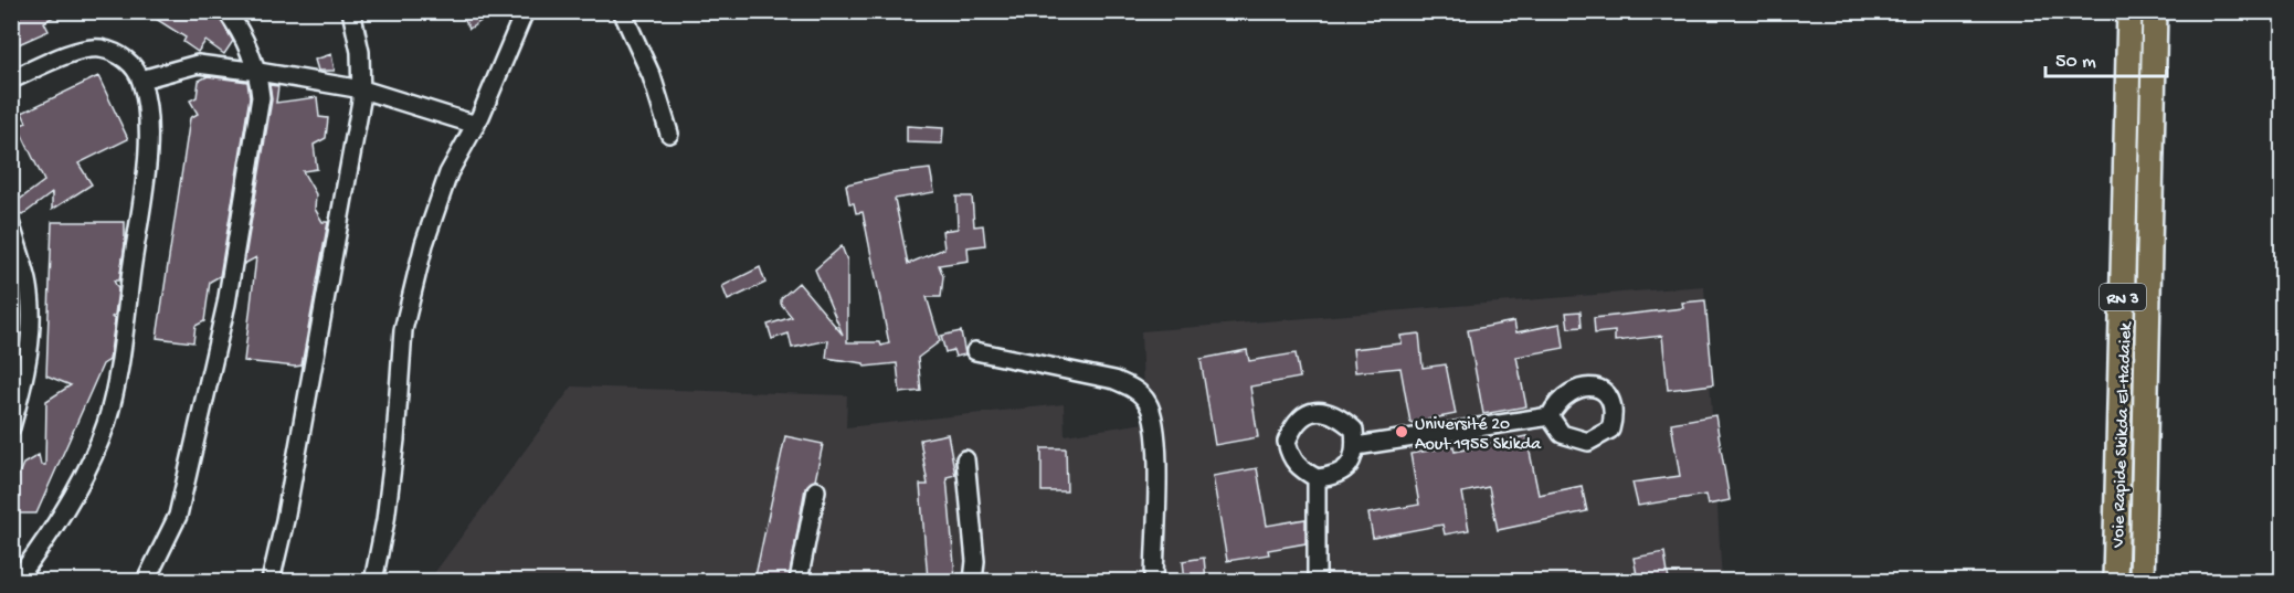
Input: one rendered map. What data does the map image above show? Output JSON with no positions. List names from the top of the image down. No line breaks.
{"streets":{"highway":["RN 3","Voie Rapide Skikda El-Hadaiek"]},"places":["Université 20 Aout 1955 Skikda"],"scale_bar":"50 m"}
